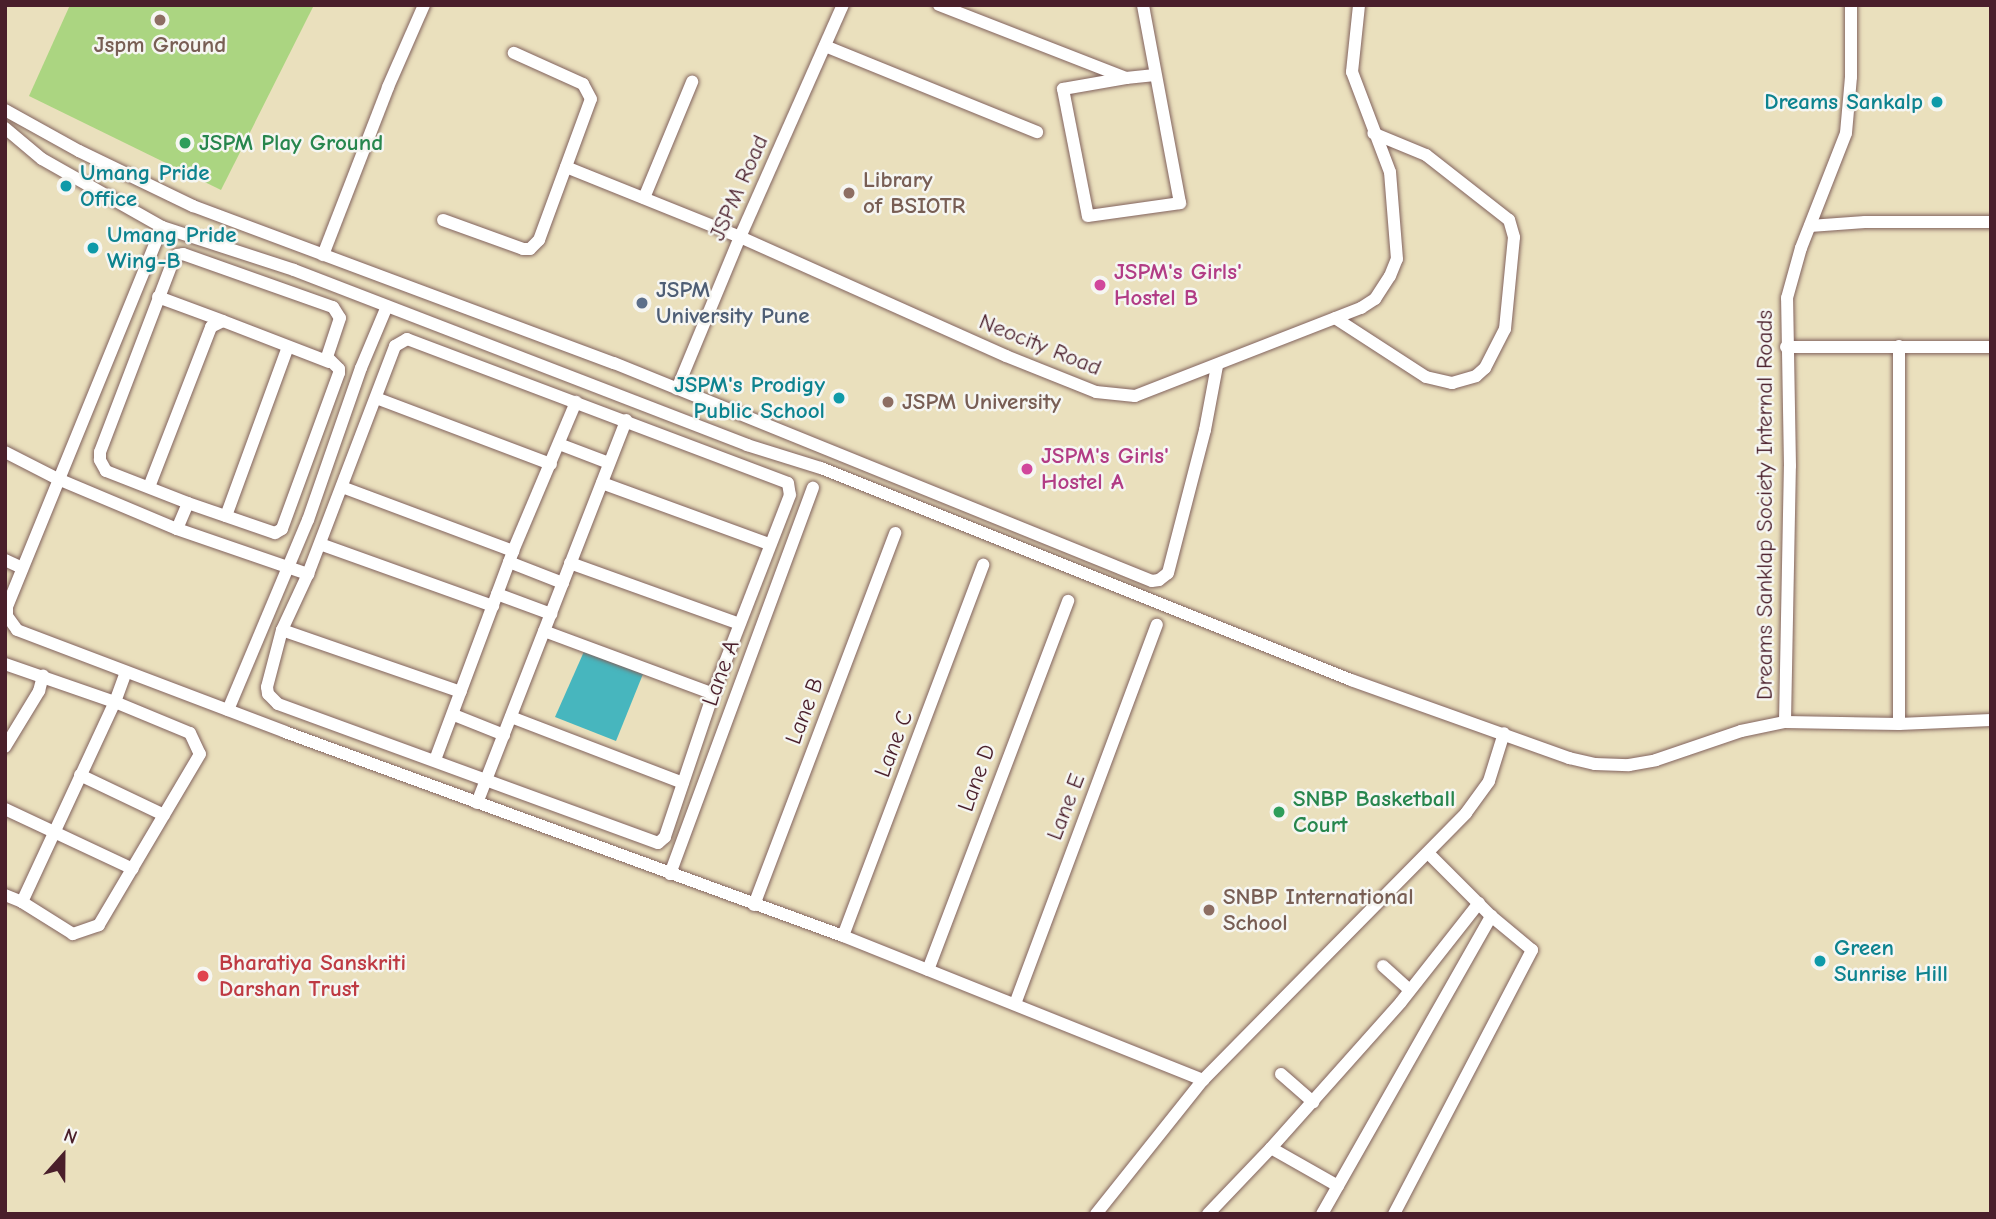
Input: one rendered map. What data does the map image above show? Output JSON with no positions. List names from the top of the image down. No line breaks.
{"streets":{"street":["JSPM Road","Neocity Road","Dreams Sanklap Society Internal Roads","Lane A","Lane B","Lane C","Lane D","Lane E"]},"crossings":[["JSPM Road","Neocity Road"]],"places":["Jspm Ground","Dreams Sankalp","JSPM Play Ground","Umang Pride Office","Library of BSIOTR","Umang Pride Wing-B","JSPM's Girls' Hostel B","JSPM University Pune","JSPM's Prodigy Public School","JSPM University","JSPM's Girls' Hostel A","SNBP Basketball Court","SNBP International School","Green Sunrise Hill","Bharatiya Sanskriti Darshan Trust"],"north":"top"}
